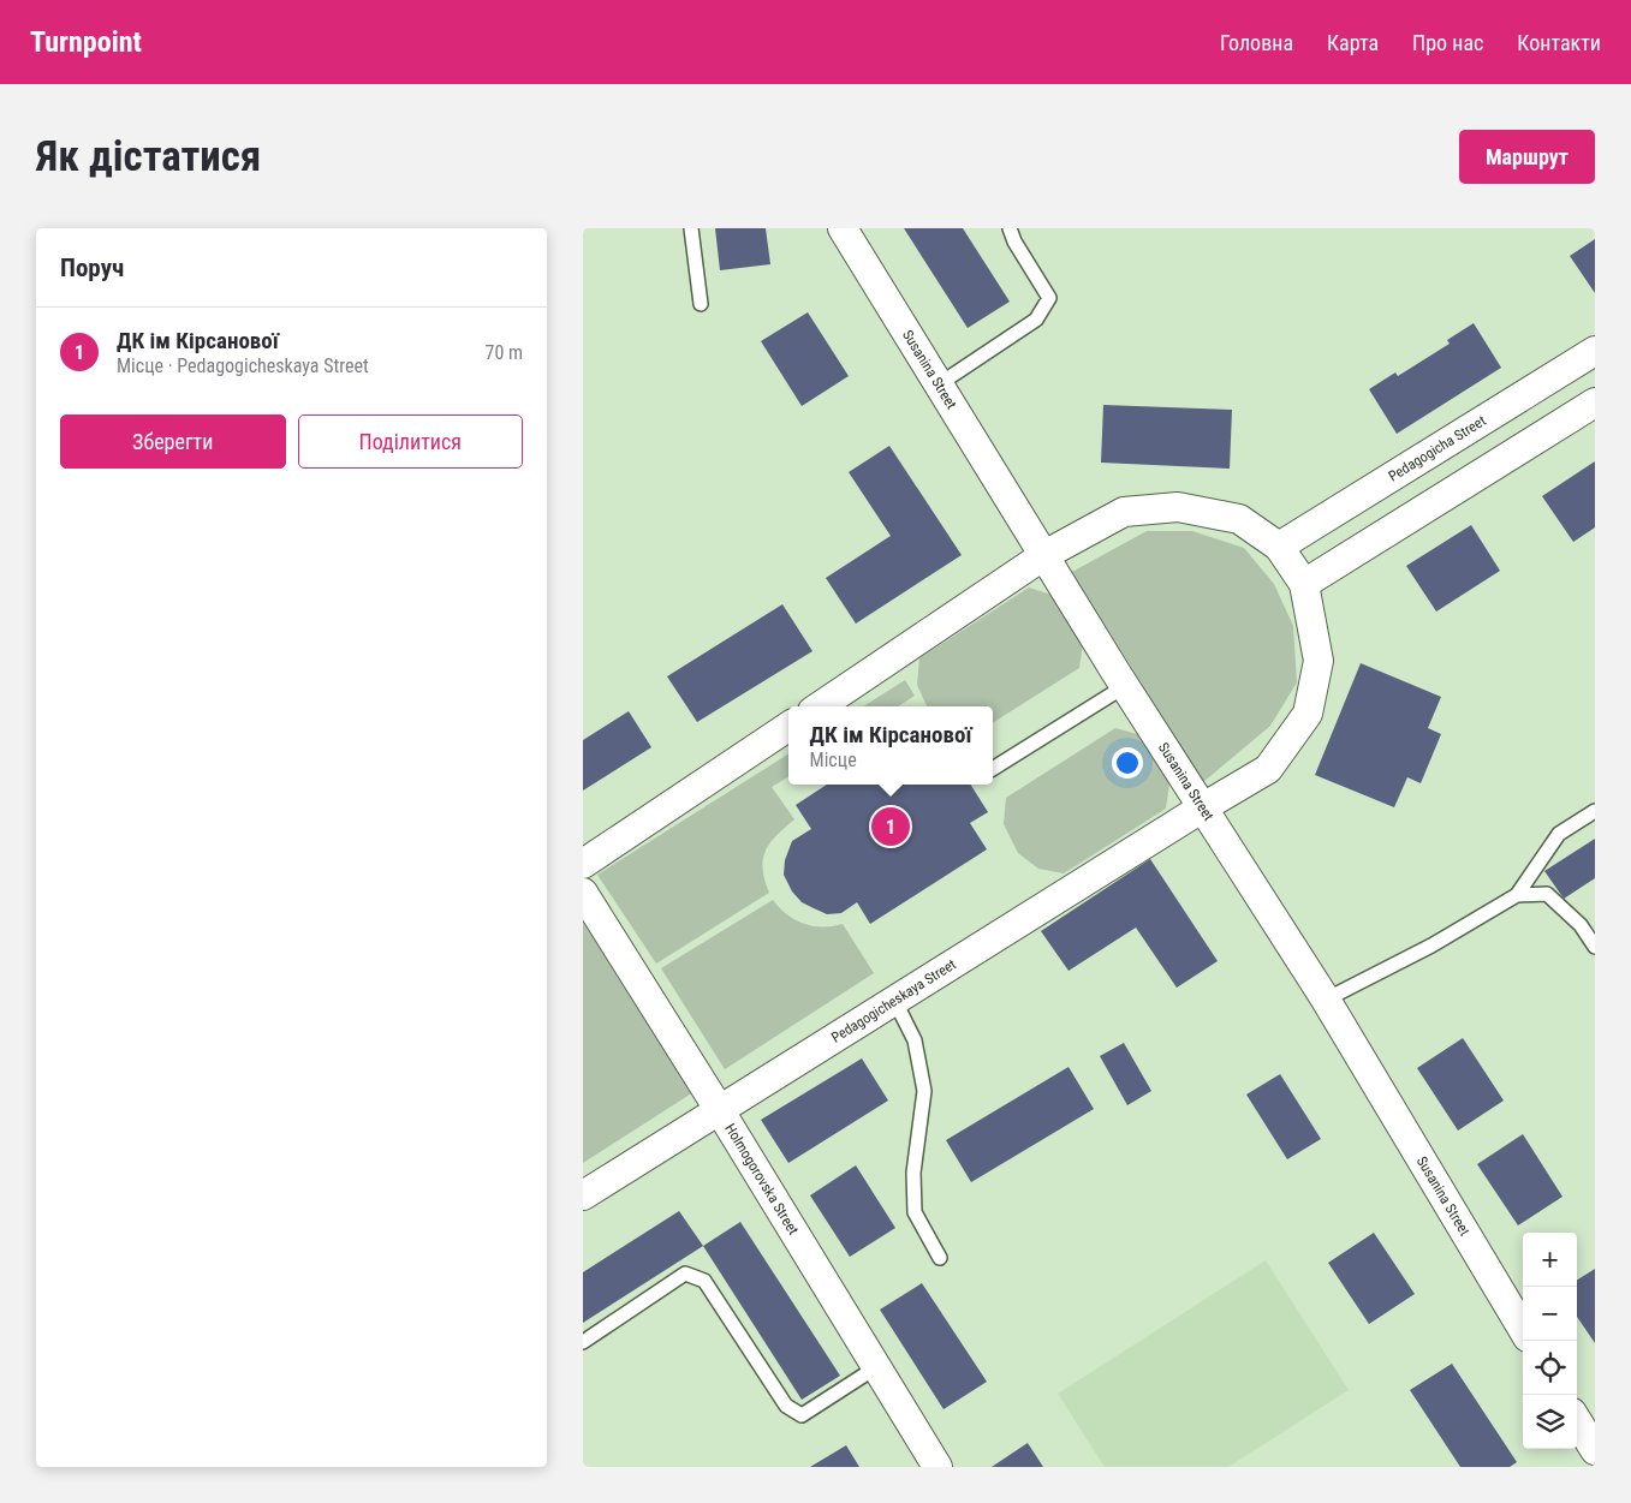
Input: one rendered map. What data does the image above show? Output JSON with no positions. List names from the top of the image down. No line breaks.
{"streets":{"street":["Susanina Street","Pedagogicha Street","Pedagogicheskaya Street","Holmogorovska Street"]},"crossings":[["Susanina Street","Pedagogicheskaya Street"],["Pedagogicheskaya Street","Holmogorovska Street"]],"page":{"header":"Turnpoint","nav":["Головна","Карта","Про нас","Контакти"],"buttons":["Маршрут",["Зберегти","Поділитися"]],"title":"Як дістатися","heading":"Поруч","list":[{"mark":"1","name":"ДК ім Кірсанової","note":"Місце · Pedagogicheskaya Street","value":"70 m"}],"popup":["ДК ім Кірсанової","Місце"],"pins":"1","map_buttons":["+","−"]}}
